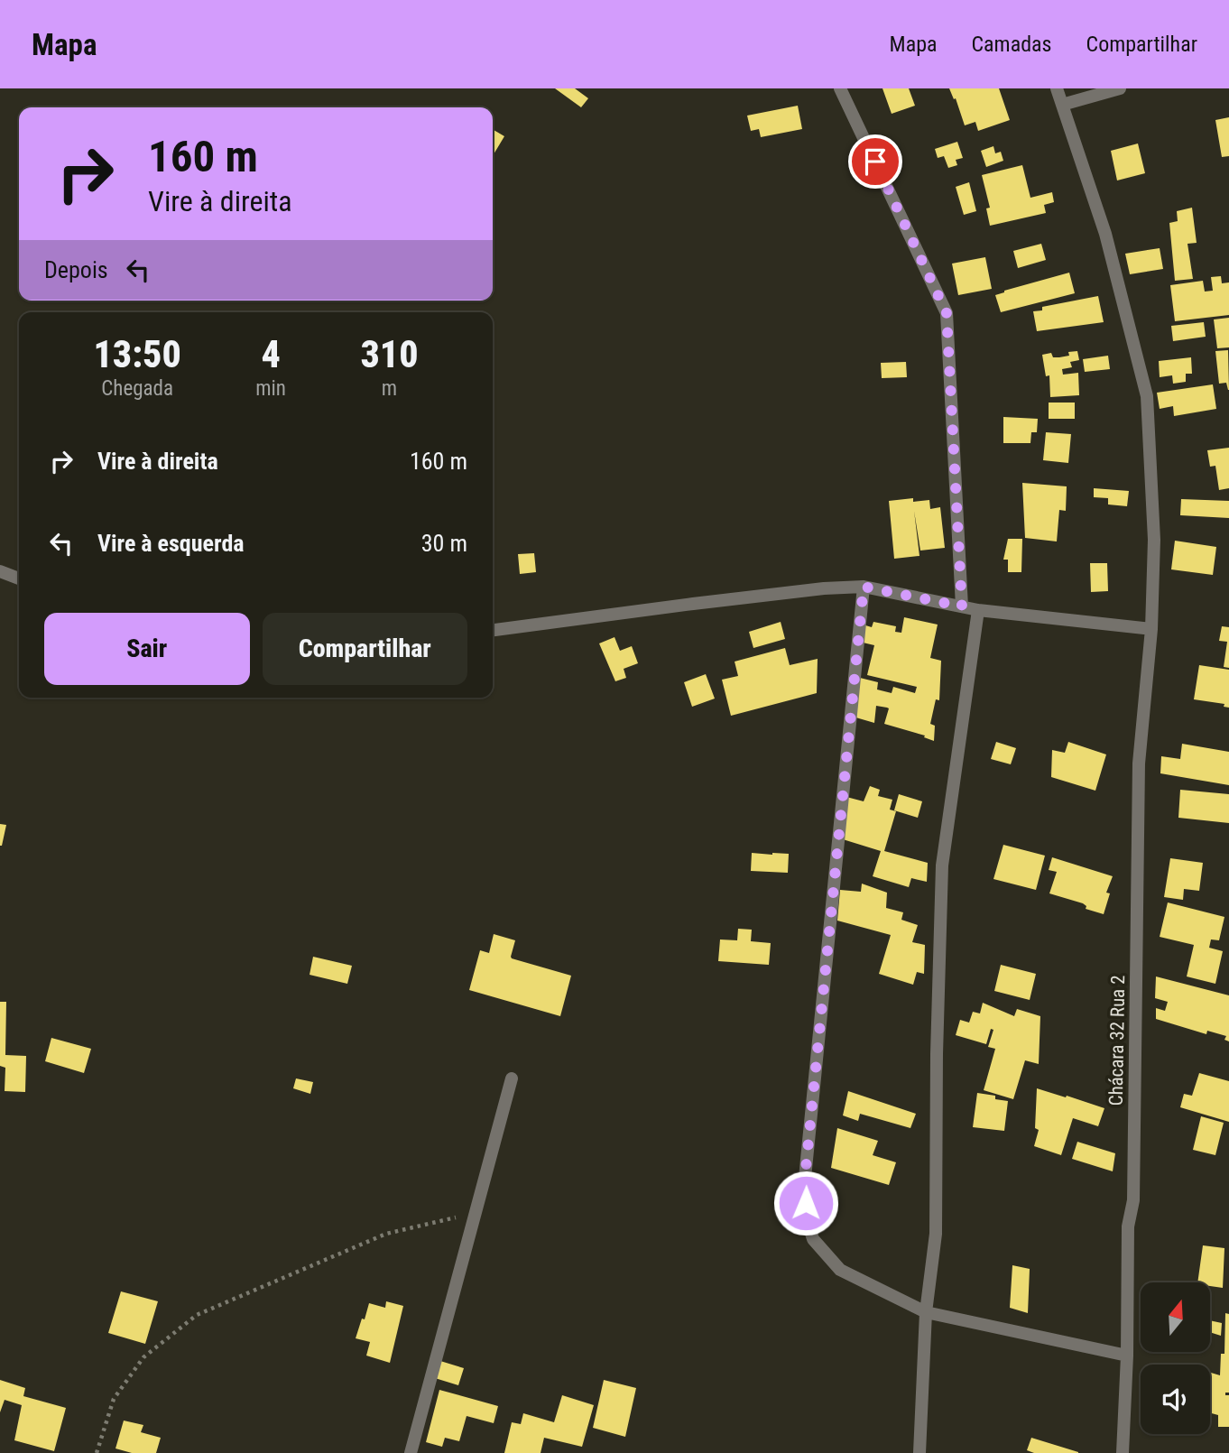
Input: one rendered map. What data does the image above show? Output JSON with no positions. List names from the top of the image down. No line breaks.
{"streets":{"street":["Chácara 32 Rua 2"]},"north":"top","page":{"header":"Mapa","nav":["Mapa","Camadas","Compartilhar"],"turn":["160 m","Vire à direita"],"then":"Depois","eta":["13:50","Chegada","4","min","310","m"],"list":[{"name":"Vire à direita","value":"160 m"},{"name":"Vire à esquerda","value":"30 m"}],"buttons":["Sair","Compartilhar"]}}
